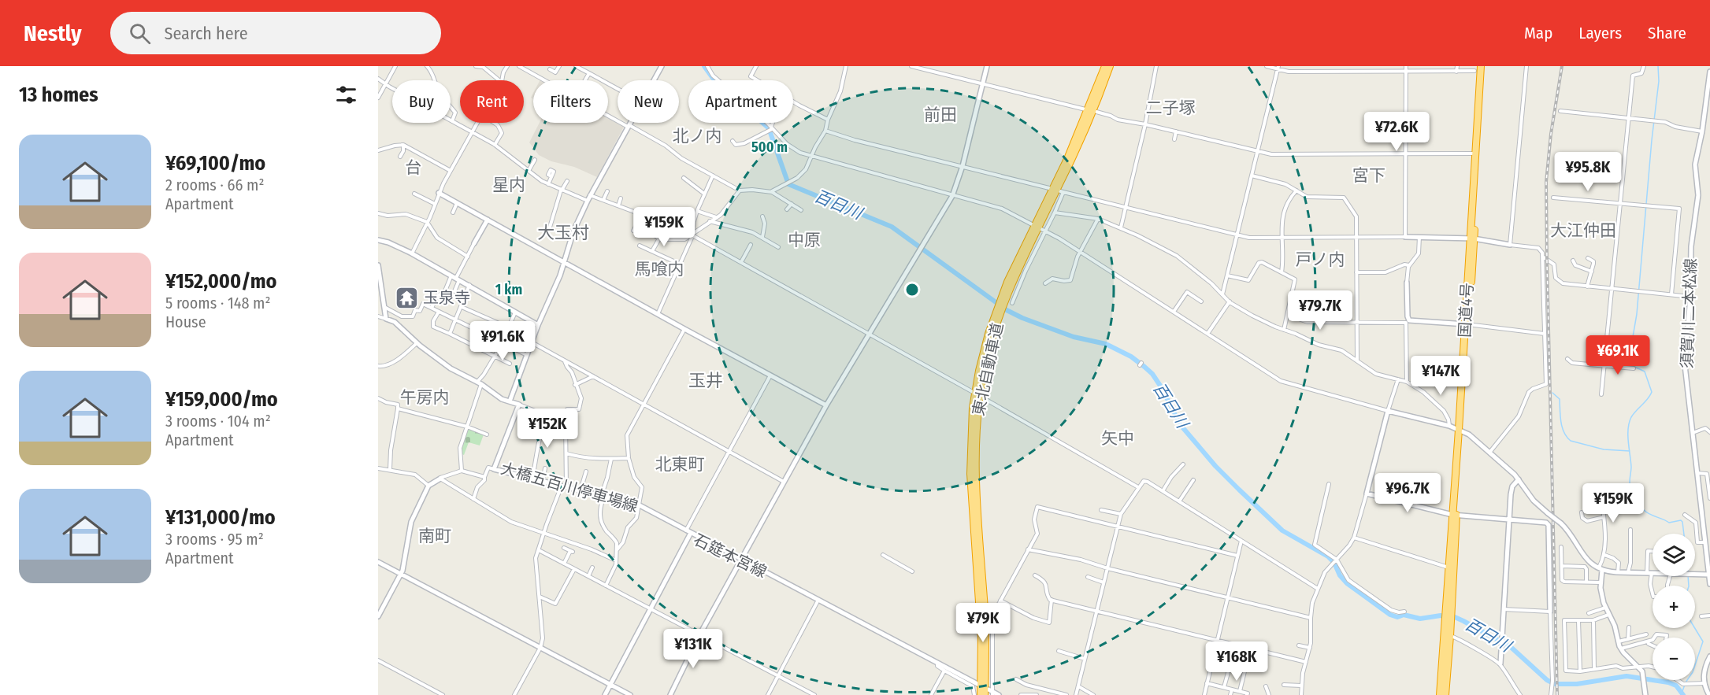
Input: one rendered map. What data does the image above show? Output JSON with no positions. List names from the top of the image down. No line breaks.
{"streets":{"highway":["国道4号","東北自動車道"],"street":["須賀川二本松線","大橋五百川停車場線","石筵本宮線"]},"crossings":[["大橋五百川停車場線","石筵本宮線"]],"districts":["二子塚","前田","北ノ内","台","宮下","星内","大江仲田","大玉村","中原","戸ノ内","馬喰内","玉井","午房内","矢中","北東町","南町"],"water":["百日川"],"places":{"temple":["玉泉寺"]},"page":{"header":"Nestly","search":"Search here","nav":["Map","Layers","Share"],"heading":"13 homes","chip":["Buy","Rent","Filters","New","Apartment"],"price":["¥72.6K","¥95.8K","¥159K","¥79.7K","¥91.6K","¥69.1K","¥147K","¥152K","¥96.7K","¥159K","¥79K","¥131K","¥168K"],"list":[{"name":"¥69,100/mo","note":"2 rooms · 66 m² · Apartment"},{"name":"¥152,000/mo","note":"5 rooms · 148 m² · House"},{"name":"¥159,000/mo","note":"3 rooms · 104 m² · Apartment"},{"name":"¥131,000/mo","note":"3 rooms · 95 m² · Apartment"}],"map_buttons":["+","−"]},"rings":["500 m","1 km"]}
